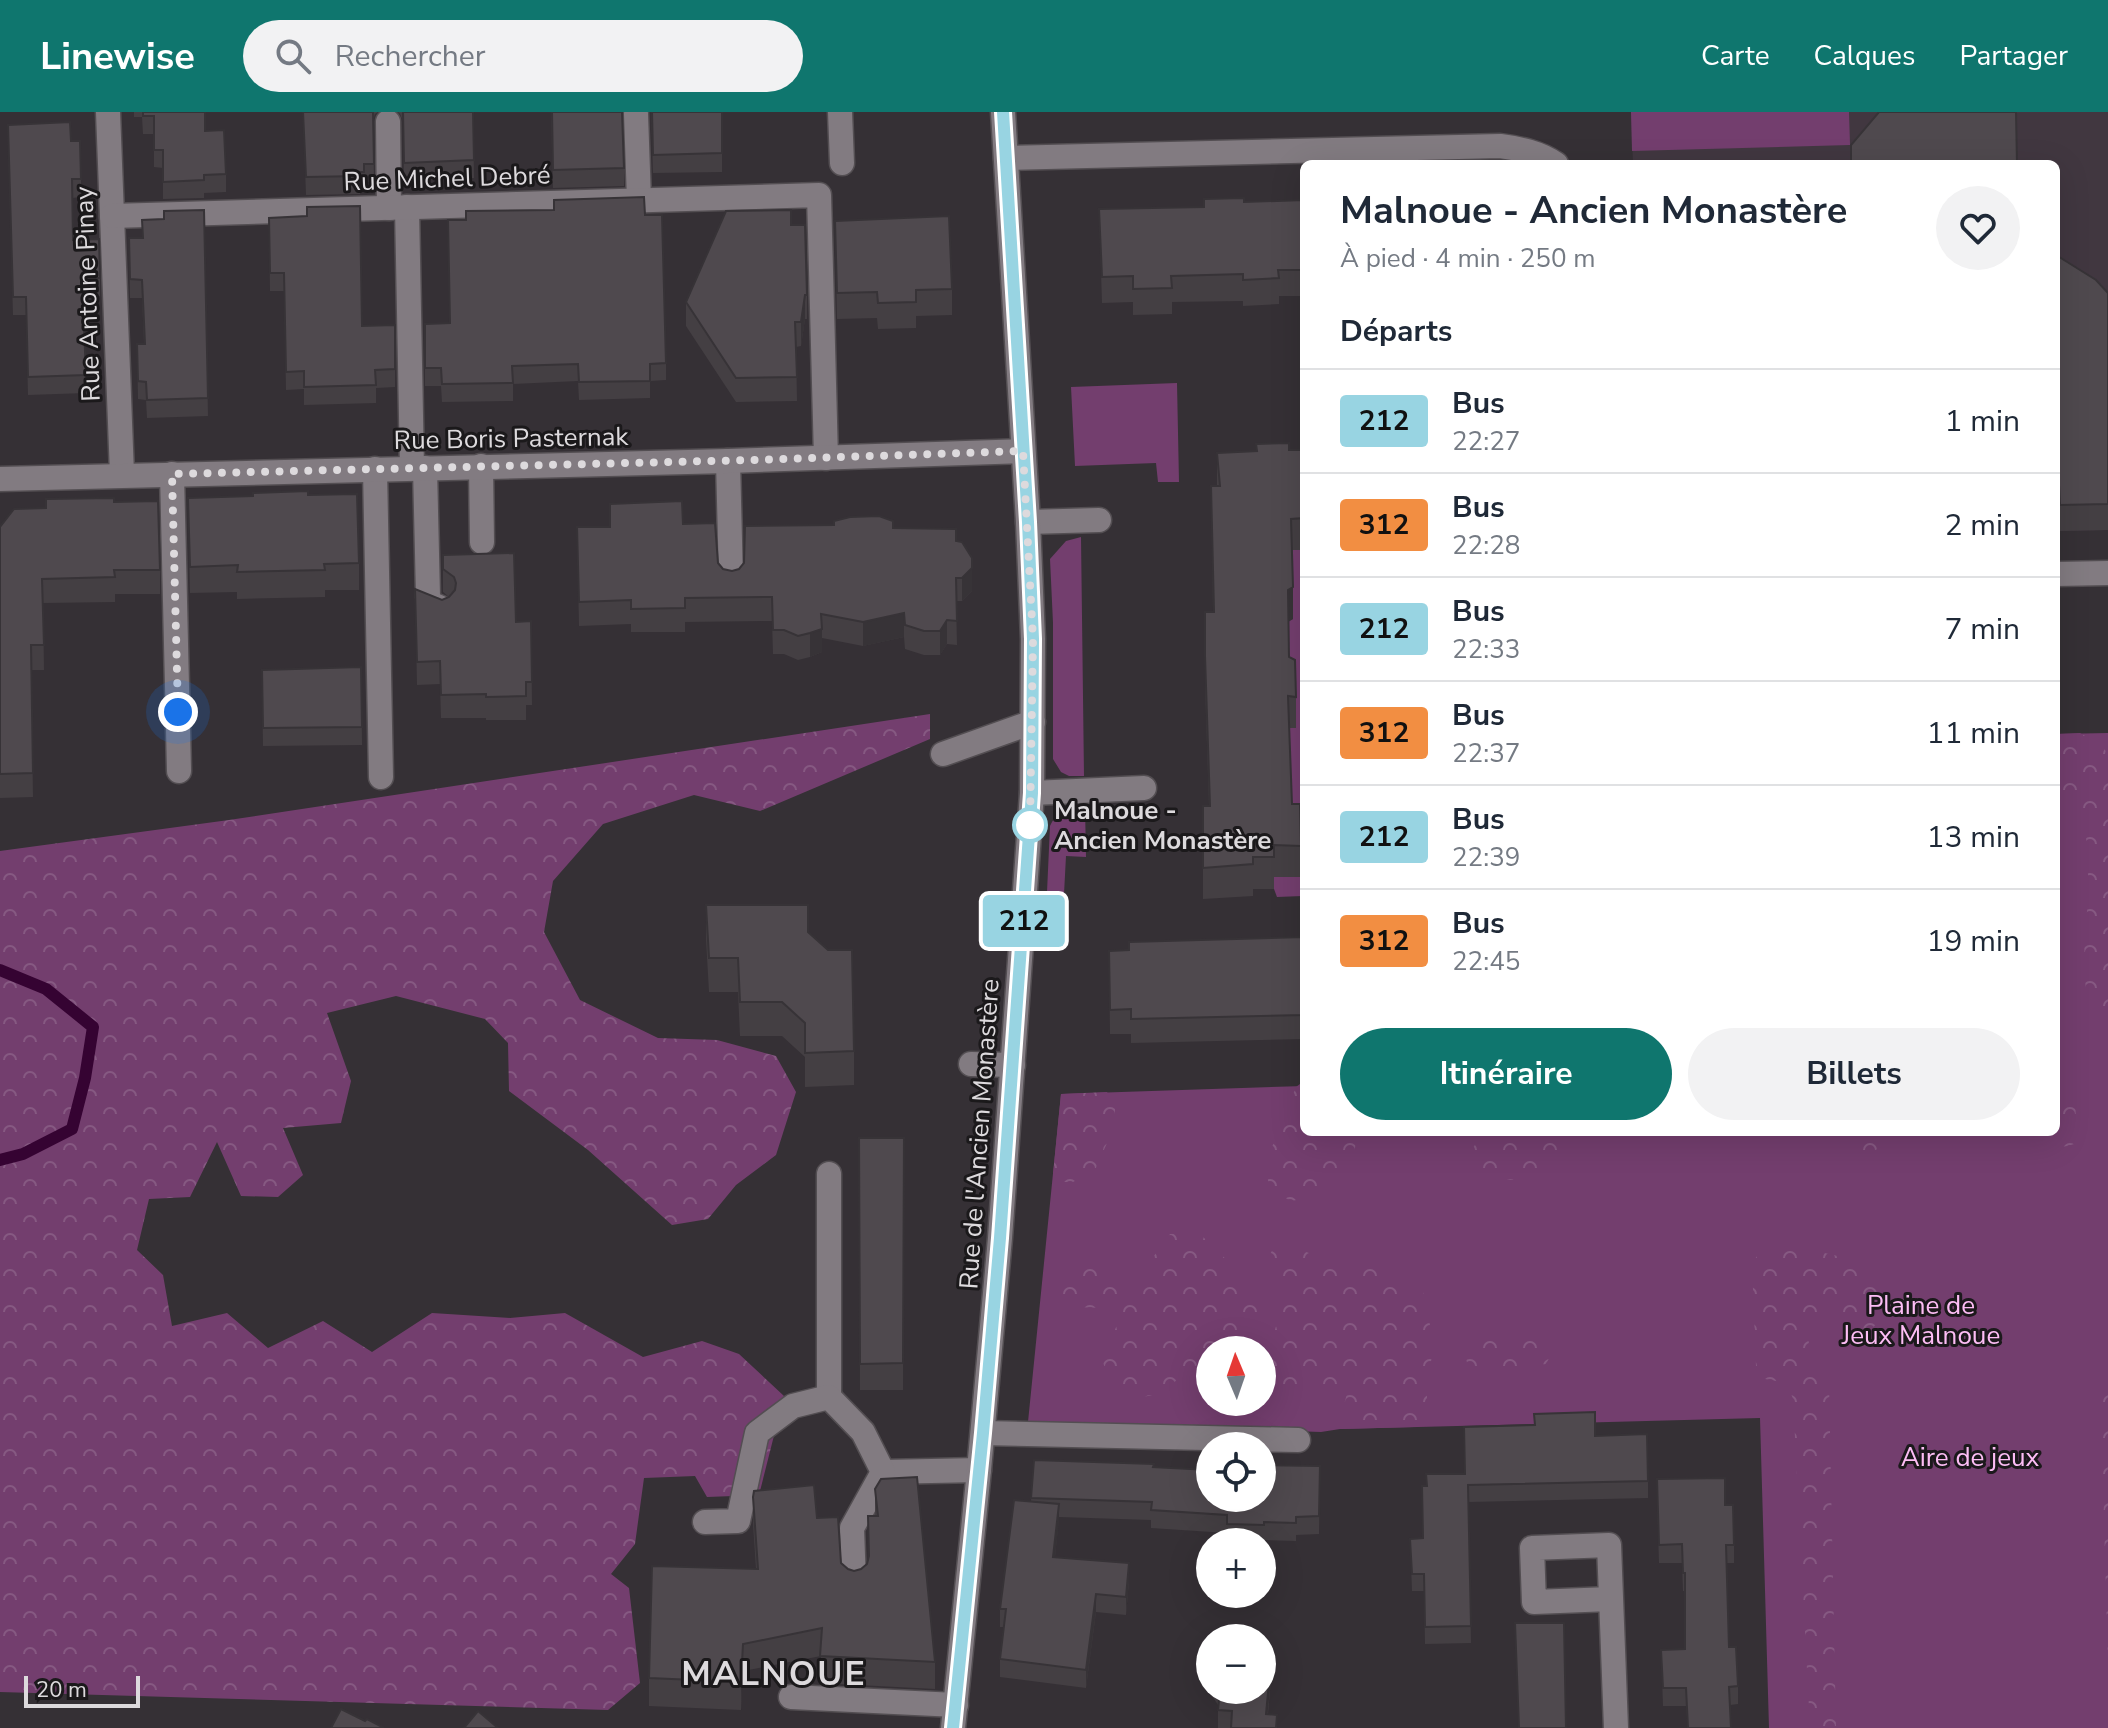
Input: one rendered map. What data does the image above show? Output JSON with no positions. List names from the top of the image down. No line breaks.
{"streets":{"street":["Rue Michel Debré","Rue Antoine Pinay","Rue Boris Pasternak","Rue de l'Ancien Monastère"]},"crossings":[["Rue Michel Debré","Rue Antoine Pinay"],["Rue Michel Debré","Rue Boris Pasternak"],["Rue Antoine Pinay","Rue Boris Pasternak"],["Rue Boris Pasternak","Rue de l'Ancien Monastère"]],"districts":["MALNOUE"],"parks":["Plaine de Jeux Malnoue","Aire de jeux"],"places":["Malnoue - Ancien Monastère"],"lines":["bus line 212"],"scale_bar":"20 m","north":"top","page":{"header":"Linewise","search":"Rechercher","nav":["Carte","Calques","Partager"],"on_map":"212","heading":[["Malnoue - Ancien Monastère","À pied · 4 min · 250 m"],"Départs"],"list":[{"mark":"212","name":"Bus","note":"22:27","value":"1 min"},{"mark":"312","name":"Bus","note":"22:28","value":"2 min"},{"mark":"212","name":"Bus","note":"22:33","value":"7 min"},{"mark":"312","name":"Bus","note":"22:37","value":"11 min"},{"mark":"212","name":"Bus","note":"22:39","value":"13 min"},{"mark":"312","name":"Bus","note":"22:45","value":"19 min"}],"buttons":["Itinéraire","Billets"],"map_buttons":["+","−"],"scale":"20 m"}}
